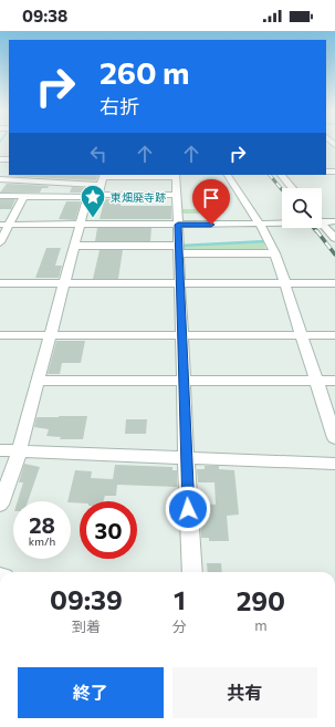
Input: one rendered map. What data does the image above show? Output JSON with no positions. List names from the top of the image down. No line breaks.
{"places":{"place":["東畑廃寺跡"]},"page":{"status":"09:38","turn":["260 m","右折"],"speed":"28 km/h","limit":"30","eta":["09:39","到着","1","分","290","m"],"buttons":["終了","共有"]}}
